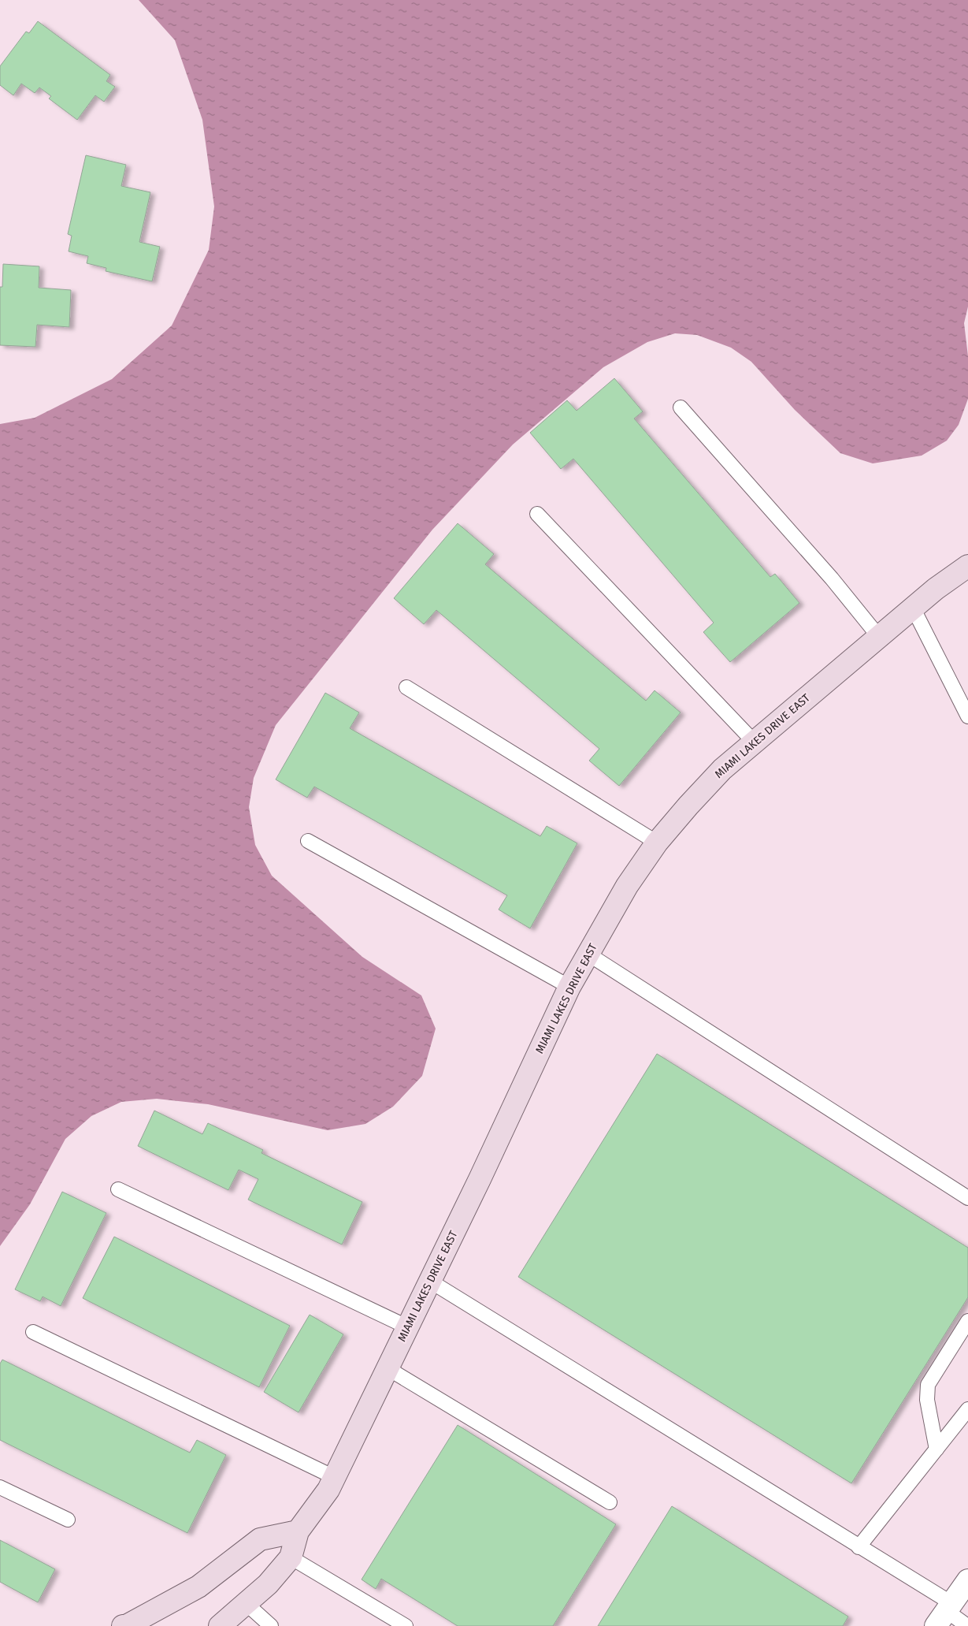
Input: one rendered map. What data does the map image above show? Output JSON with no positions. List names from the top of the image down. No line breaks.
{"streets":{"main road":["MIAMI LAKES DRIVE EAST"]}}
